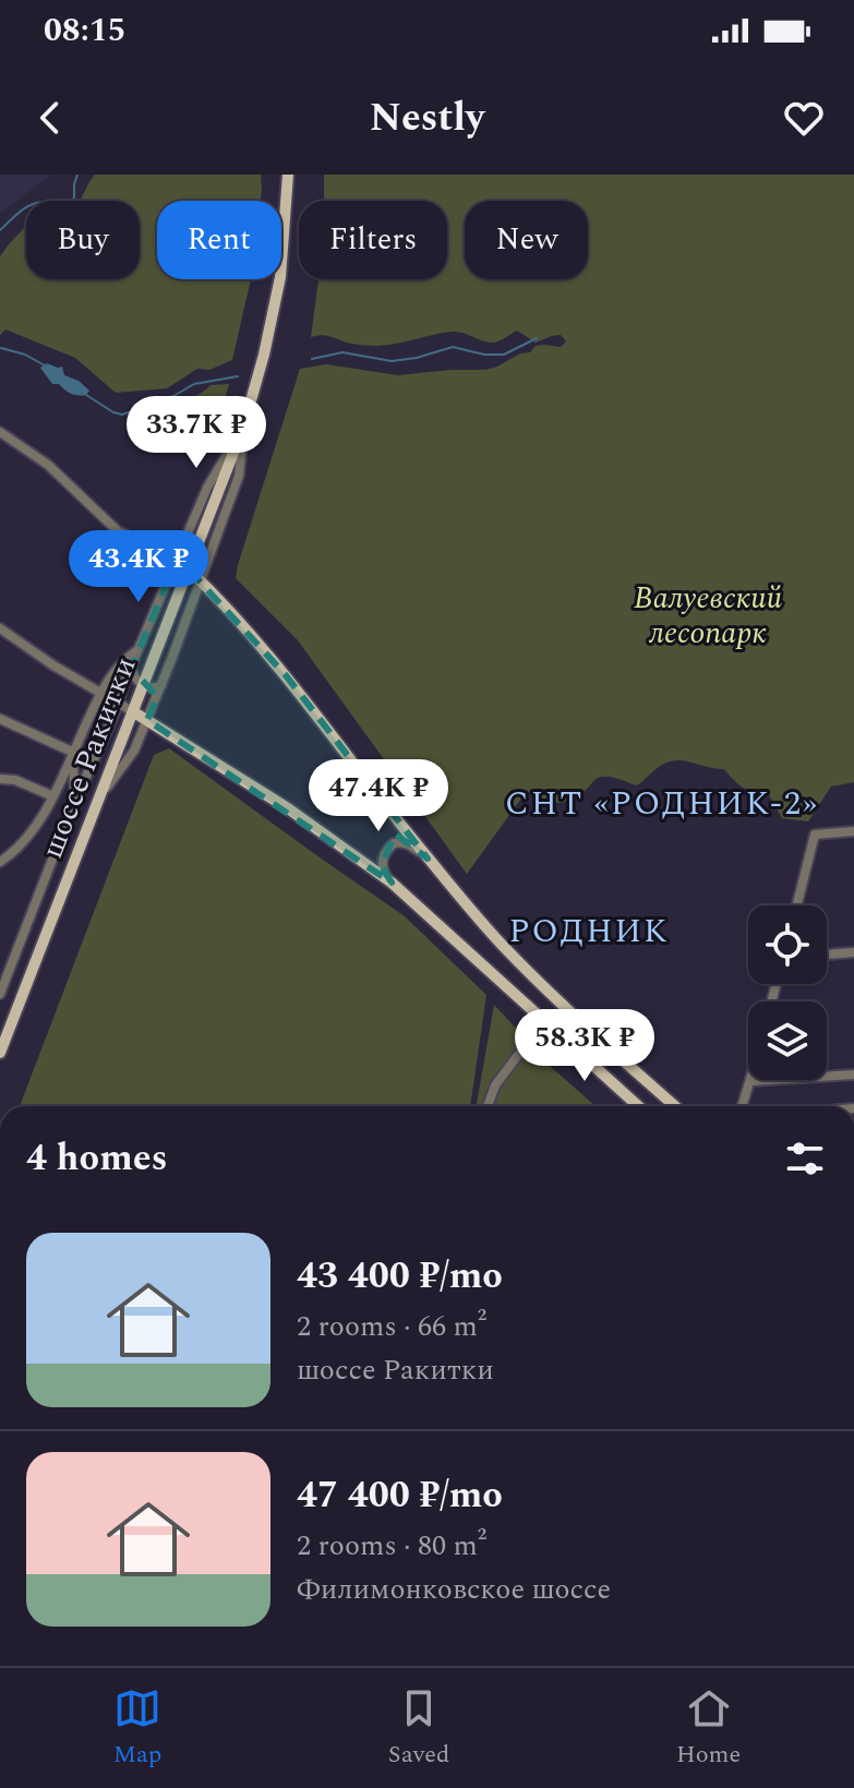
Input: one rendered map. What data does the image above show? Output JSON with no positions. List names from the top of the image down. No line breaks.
{"streets":{"main road":["шоссе Ракитки"]},"districts":["СНТ «РОДНИК-2»","РОДНИК"],"parks":["Валуевский лесопарк"],"page":{"status":"08:15","header":"Nestly","chip":["Buy","Rent","Filters","New"],"price":["33.7K ₽","43.4K ₽","47.4K ₽","58.3K ₽"],"heading":"4 homes","list":[{"name":"43 400 ₽/mo","note":"2 rooms · 66 m² · шоссе Ракитки"},{"name":"47 400 ₽/mo","note":"2 rooms · 80 m² · Филимонковское шоссе"}],"tabs":["Map","Saved","Home"]}}
